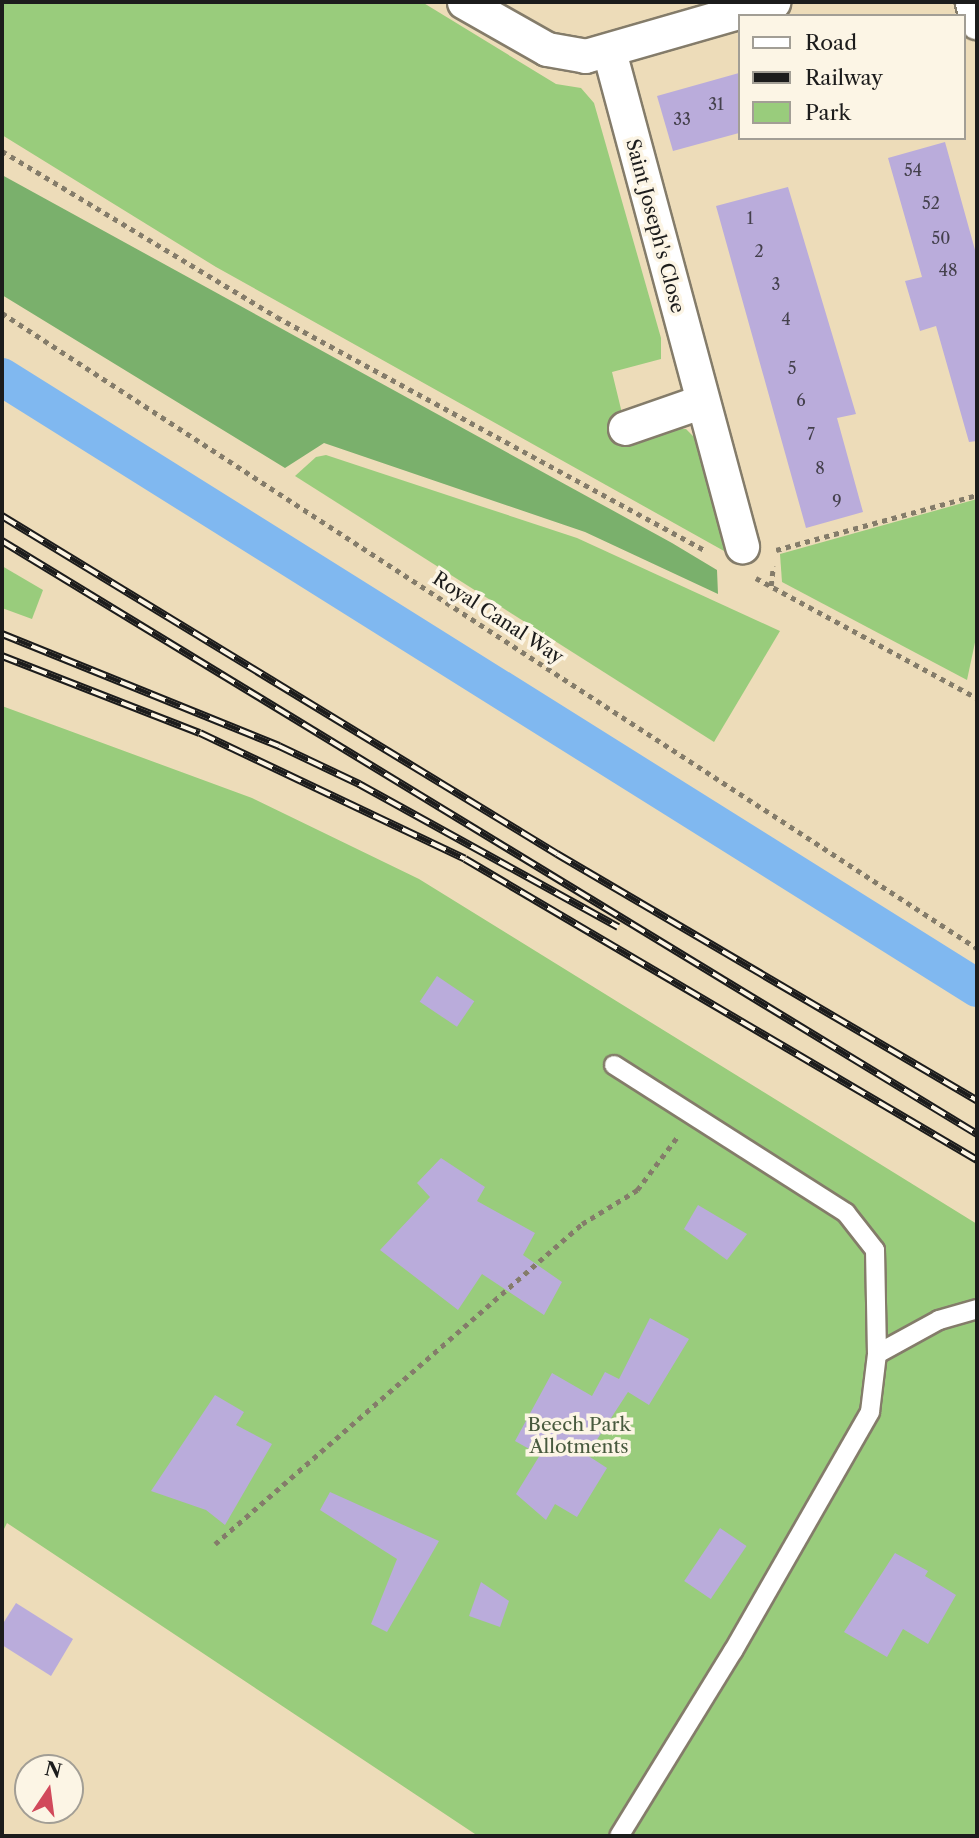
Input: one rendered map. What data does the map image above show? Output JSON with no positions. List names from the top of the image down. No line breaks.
{"streets":{"street":["Saint Joseph's Close"],"path":["Royal Canal Way"]},"parks":["Beech Park Allotments"],"house_numbers":["31","33","54","52","1","50","2","48","3","4","5","6","7","8","9"],"legend":["Road","Railway","Park"],"north":"top"}
